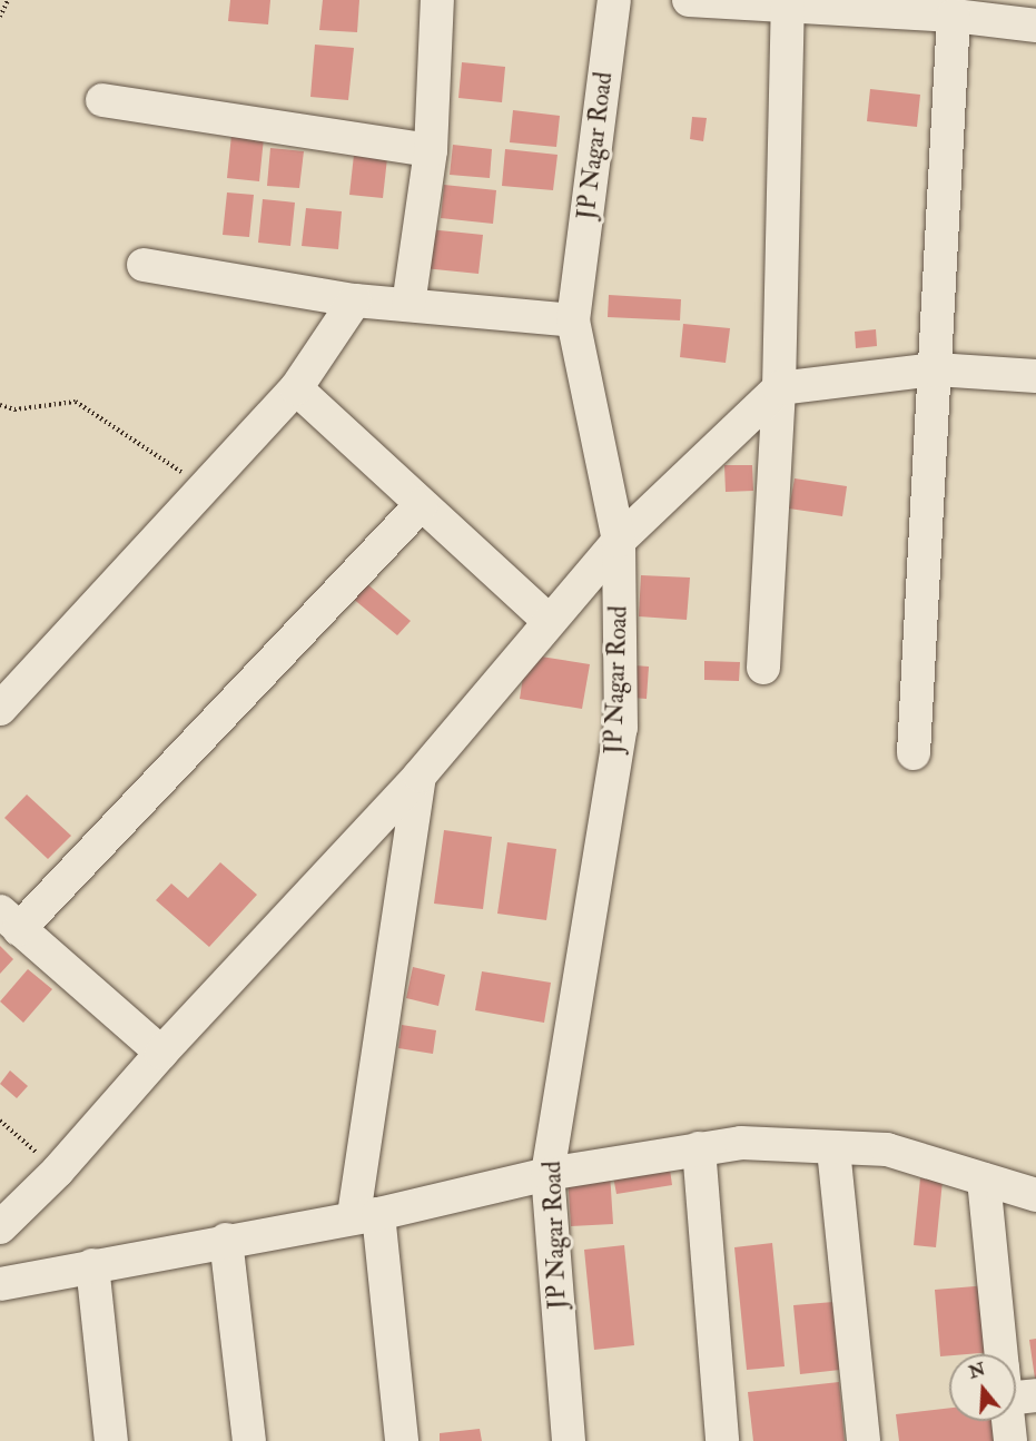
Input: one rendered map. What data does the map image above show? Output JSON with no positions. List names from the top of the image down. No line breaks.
{"streets":{"street":["JP Nagar Road"]},"north":"top"}
